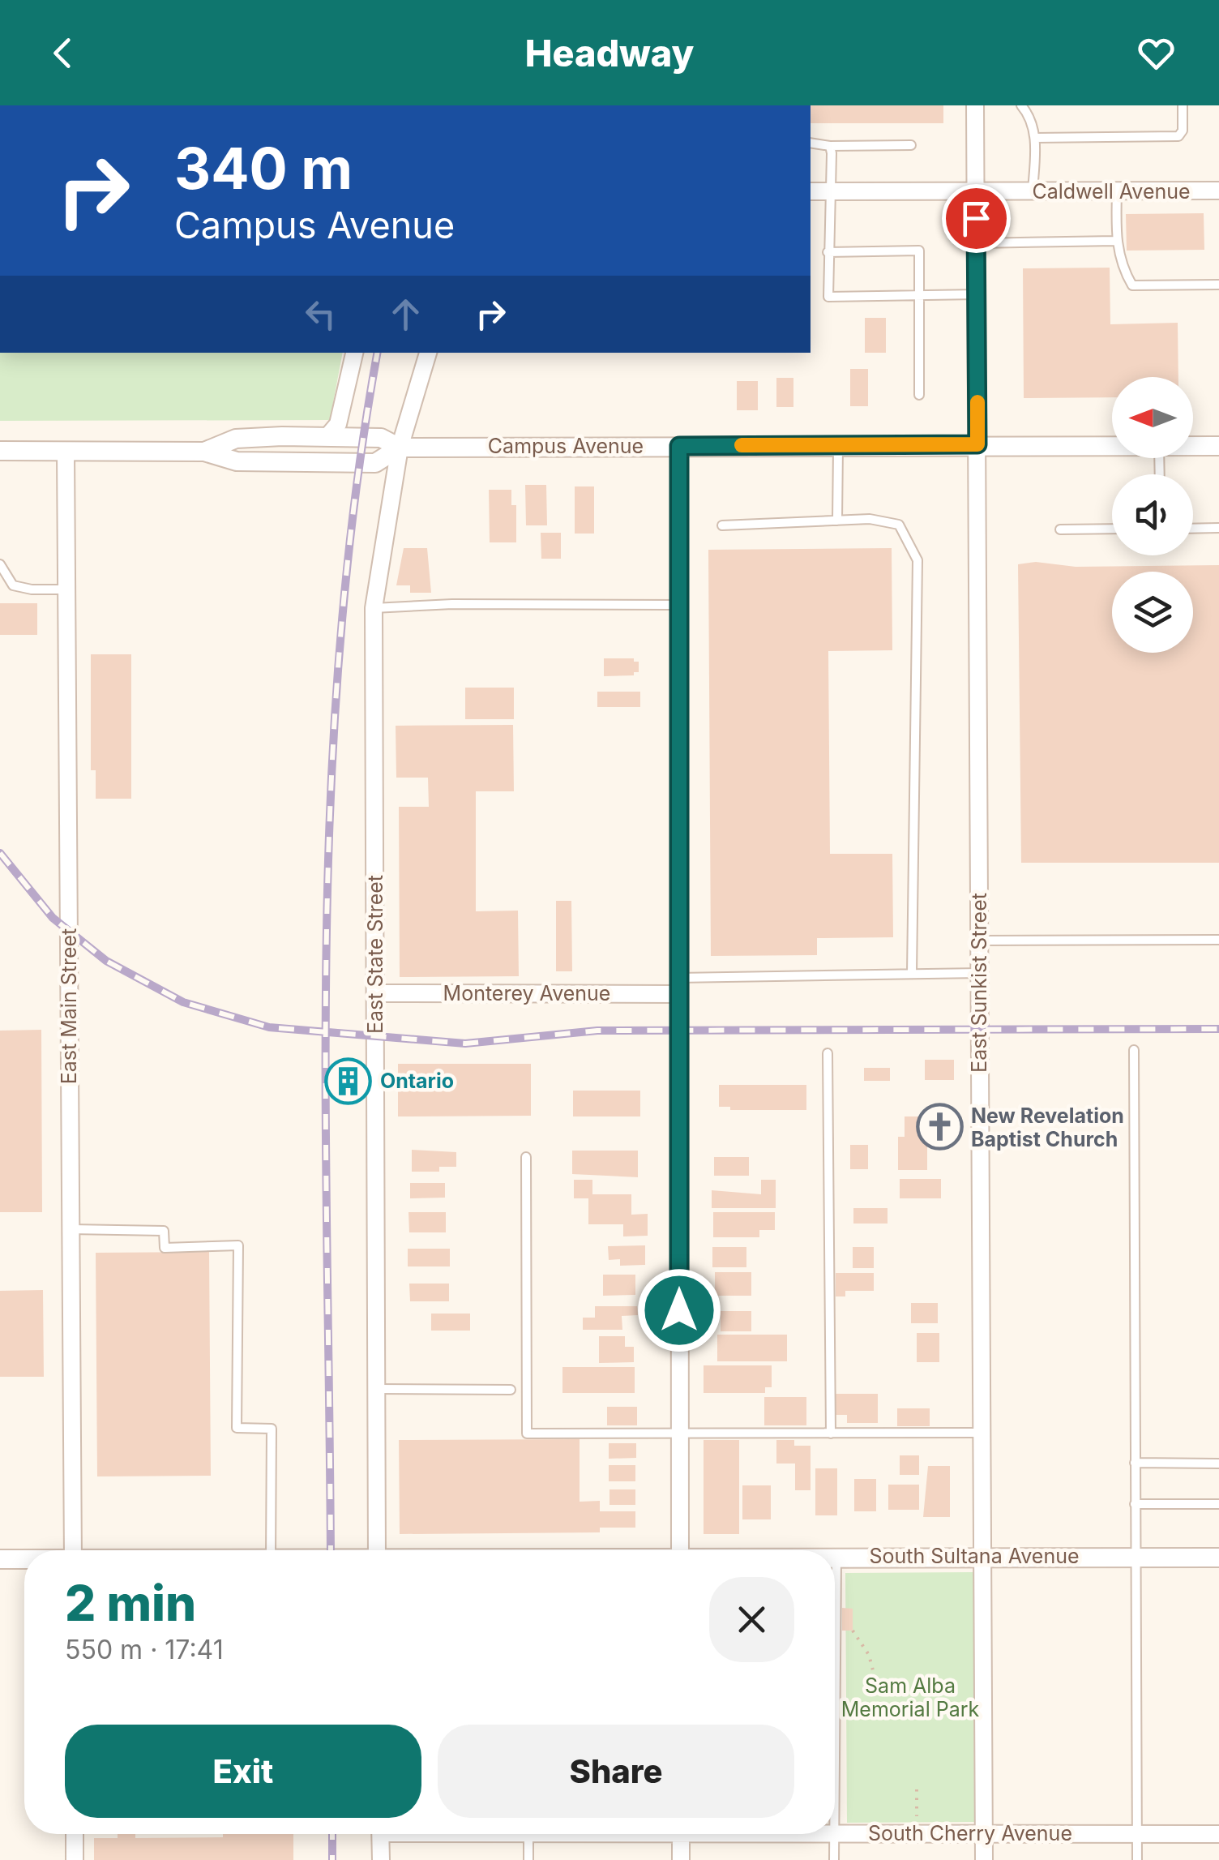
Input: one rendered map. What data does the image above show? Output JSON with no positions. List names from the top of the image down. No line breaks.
{"streets":{"street":["Caldwell Avenue","Campus Avenue","East State Street","East Sunkist Street","Monterey Avenue","East Main Street","South Sultana Avenue","South Cherry Avenue"]},"crossings":[["Caldwell Avenue","East Sunkist Street"],["Campus Avenue","East State Street"],["Campus Avenue","East Sunkist Street"],["Campus Avenue","East Main Street"],["East State Street","Monterey Avenue"],["East Sunkist Street","South Sultana Avenue"],["East Sunkist Street","South Cherry Avenue"]],"parks":["Sam Alba Memorial Park"],"places":{"building":["Ontario"],"church":["New Revelation Baptist Church"]},"north":"left","page":{"header":"Headway","turn":["340 m","Campus Avenue"],"heading":["2 min","550 m · 17:41"],"buttons":["Exit","Share"]}}
